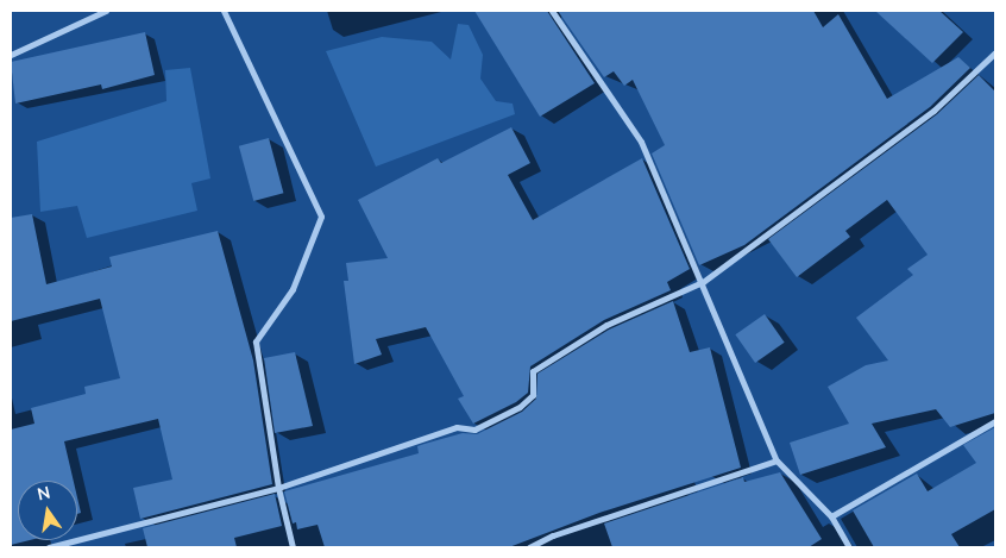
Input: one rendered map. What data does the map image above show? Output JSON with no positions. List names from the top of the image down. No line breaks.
{"north":"top"}
